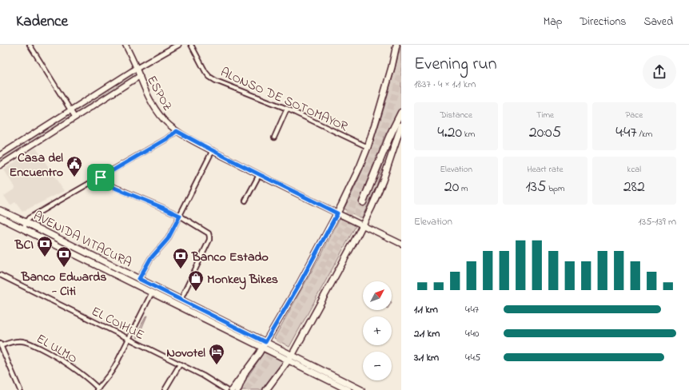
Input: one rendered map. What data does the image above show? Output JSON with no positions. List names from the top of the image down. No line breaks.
{"streets":{"main road":["AVENIDA VITACURA"],"street":["ESPOZ","ALONSO DE SOTOMAYOR","EL COIHUE","EL ULMO"]},"places":{"public building":["Casa del Encuentro"],"bank":["BCI","Banco Edwards - Citi","Banco Estado"],"shop":["Monkey Bikes"],"hotel":["Novotel"]},"north":"top right","page":{"header":"Kadence","nav":["Map","Directions","Saved"],"heading":["Evening run","18:37 · 4 × 1.1 km"],"stats":[["Distance","4.20 km"],["Time","20:05"],["Pace","4:47 /km"],["Elevation","20 m"],["Heart rate","135 bpm"],["kcal","282"]],"chart":["Elevation","135–139 m"],"map_buttons":["+","−"],"list":[{"name":"1.1 km","note":"4:47"},{"name":"2.1 km","note":"4:40"},{"name":"3.1 km","note":"4:45"}]}}
